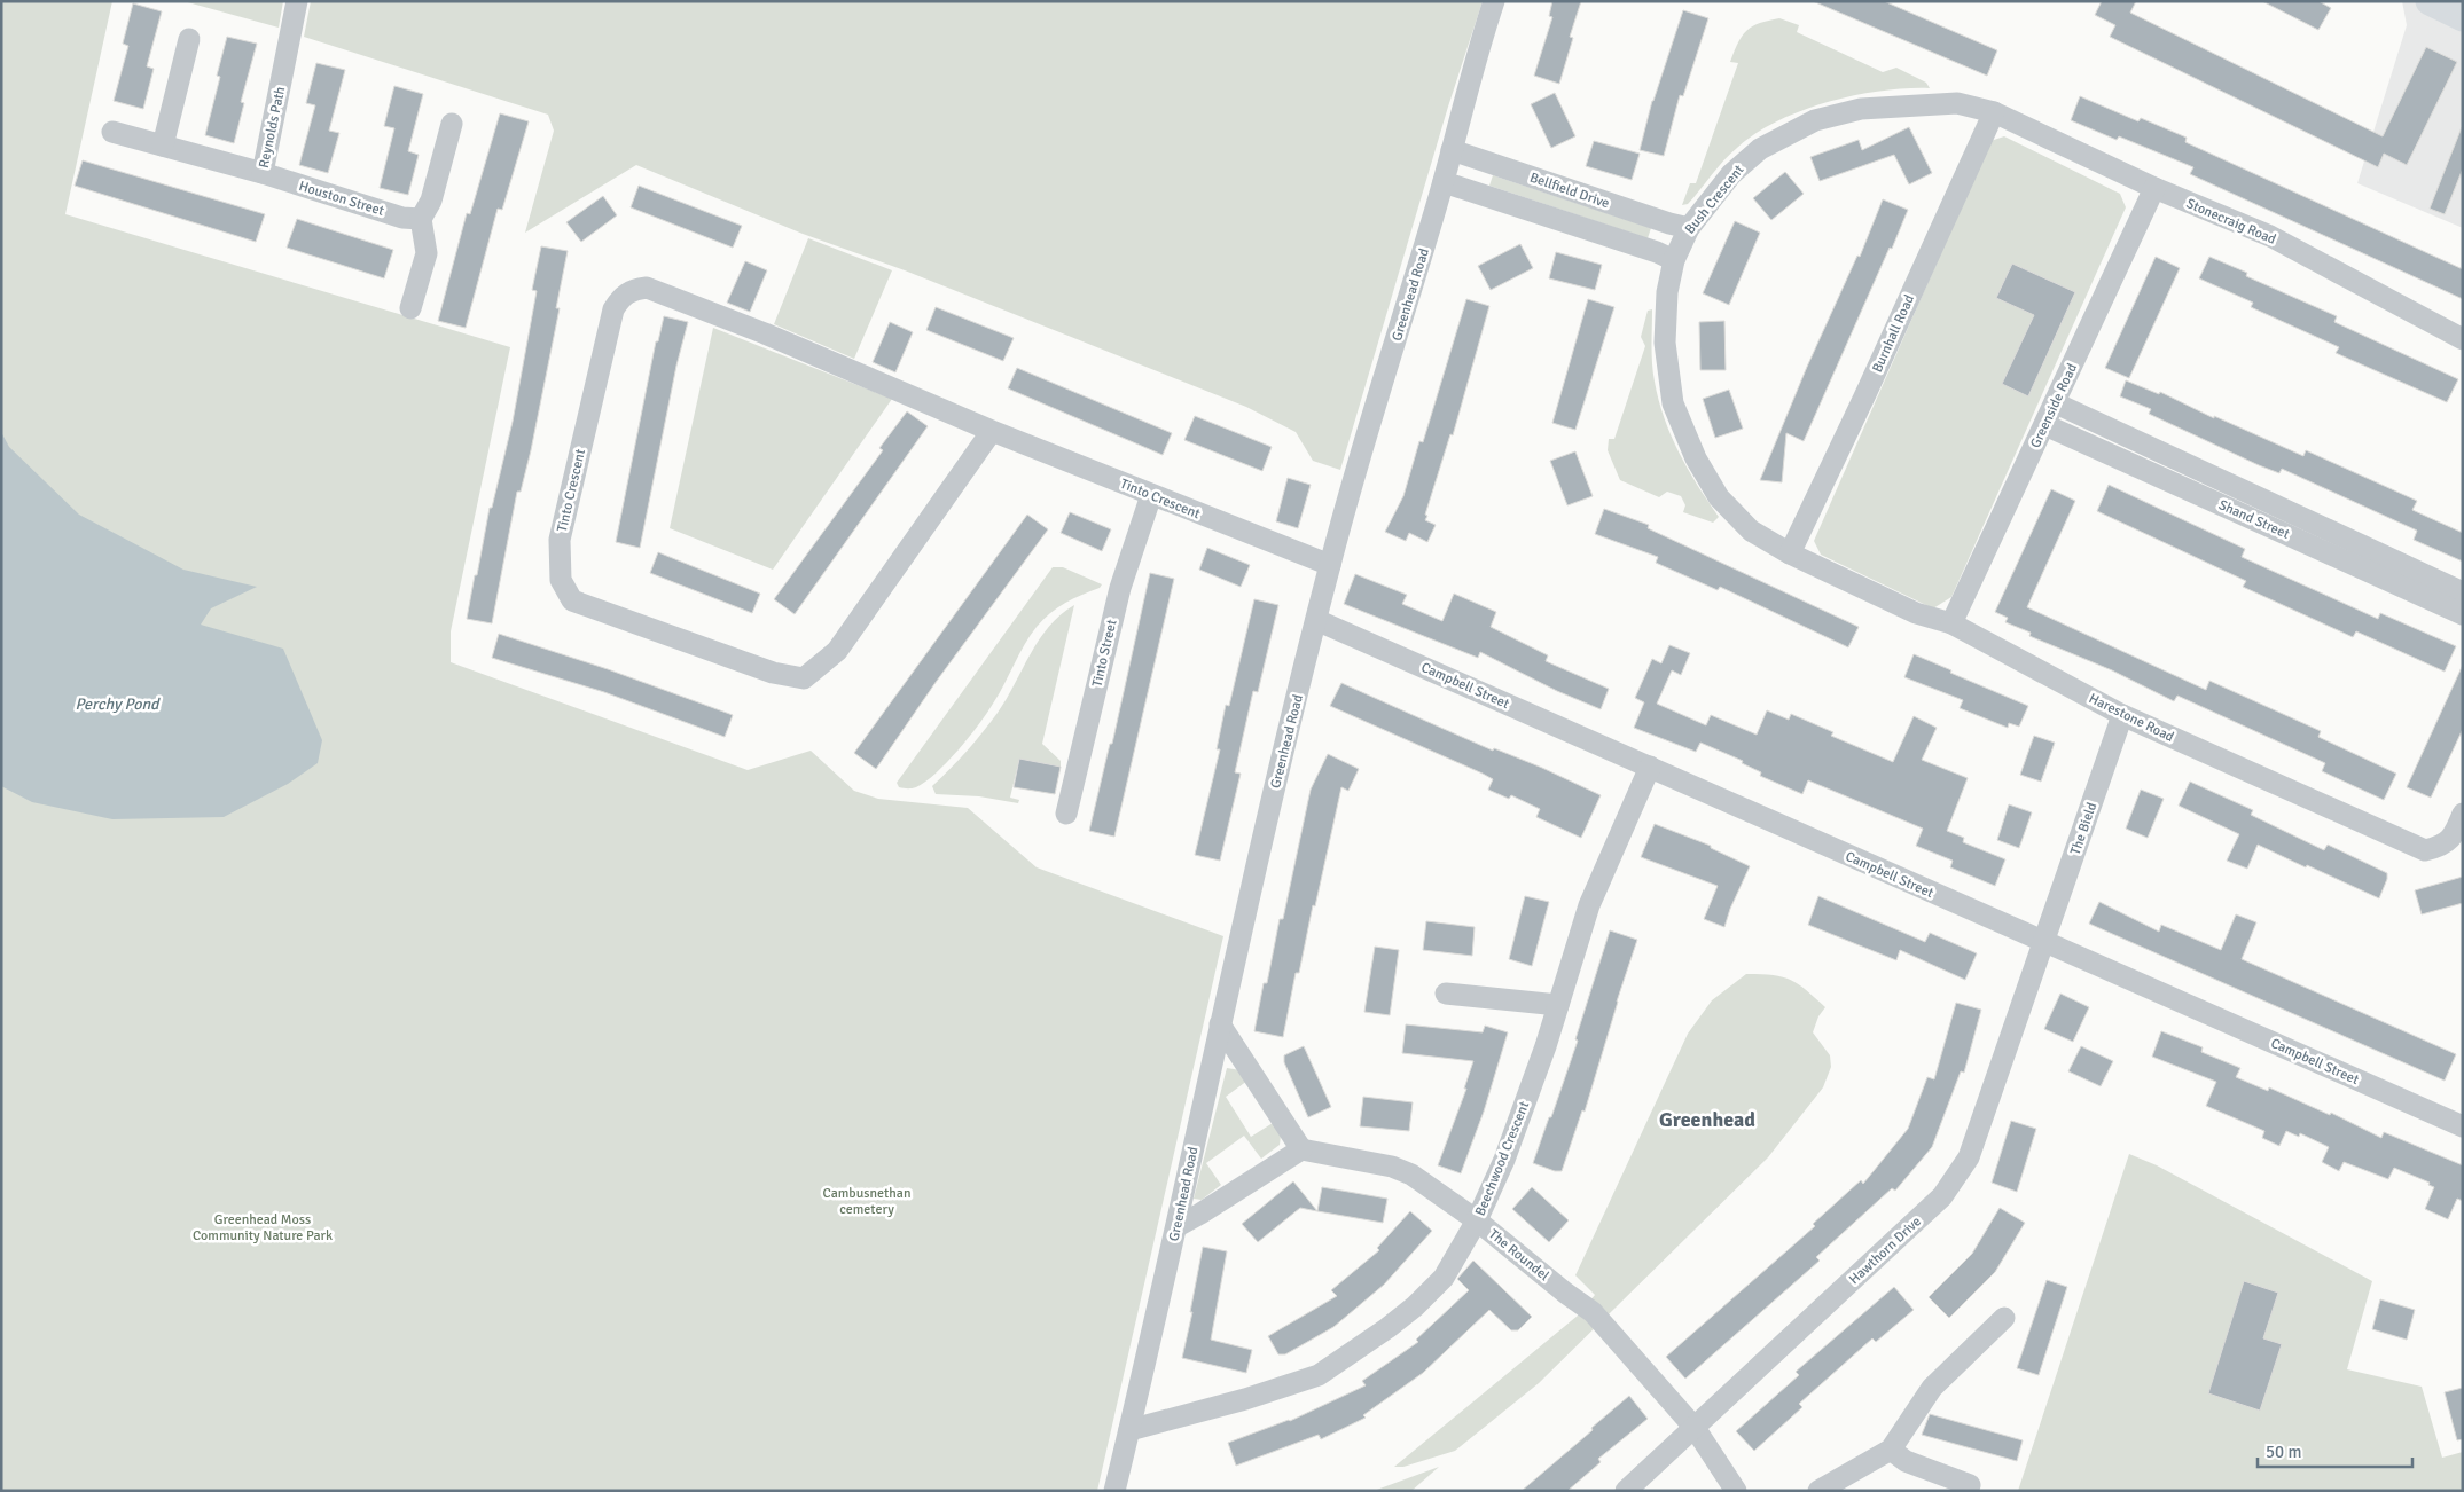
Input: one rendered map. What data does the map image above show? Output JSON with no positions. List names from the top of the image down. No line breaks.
{"streets":{"street":["Reynolds Path","Bellfield Drive","Houston Street","Bush Crescent","Stonecraig Road","Greenhead Road","Burnhall Road","Greenside Road","Tinto Crescent","Shand Street","Tinto Street","Campbell Street","Harestone Road","The Bield","Beechwood Crescent","Hawthorn Drive","The Roundel"]},"crossings":[["Reynolds Path","Houston Street"],["Bellfield Drive","Bush Crescent"],["Bellfield Drive","Greenhead Road"],["Bush Crescent","Stonecraig Road"],["Bush Crescent","Burnhall Road"],["Bush Crescent","Harestone Road"],["Stonecraig Road","Burnhall Road"],["Stonecraig Road","Greenside Road"],["Greenhead Road","Tinto Crescent"],["Greenhead Road","Campbell Street"],["Greenhead Road","Beechwood Crescent"],["Burnhall Road","Harestone Road"],["Greenside Road","Shand Street"],["Greenside Road","Harestone Road"],["Tinto Crescent","Tinto Street"],["Campbell Street","The Bield"],["Campbell Street","Beechwood Crescent"],["Campbell Street","Hawthorn Drive"],["Harestone Road","The Bield"],["The Bield","Hawthorn Drive"],["Beechwood Crescent","The Roundel"],["Hawthorn Drive","The Roundel"]],"districts":["Greenhead"],"water":["Perchy Pond"],"parks":["Cambusnethan cemetery","Greenhead Moss Community Nature Park"],"scale_bar":"50 m"}
